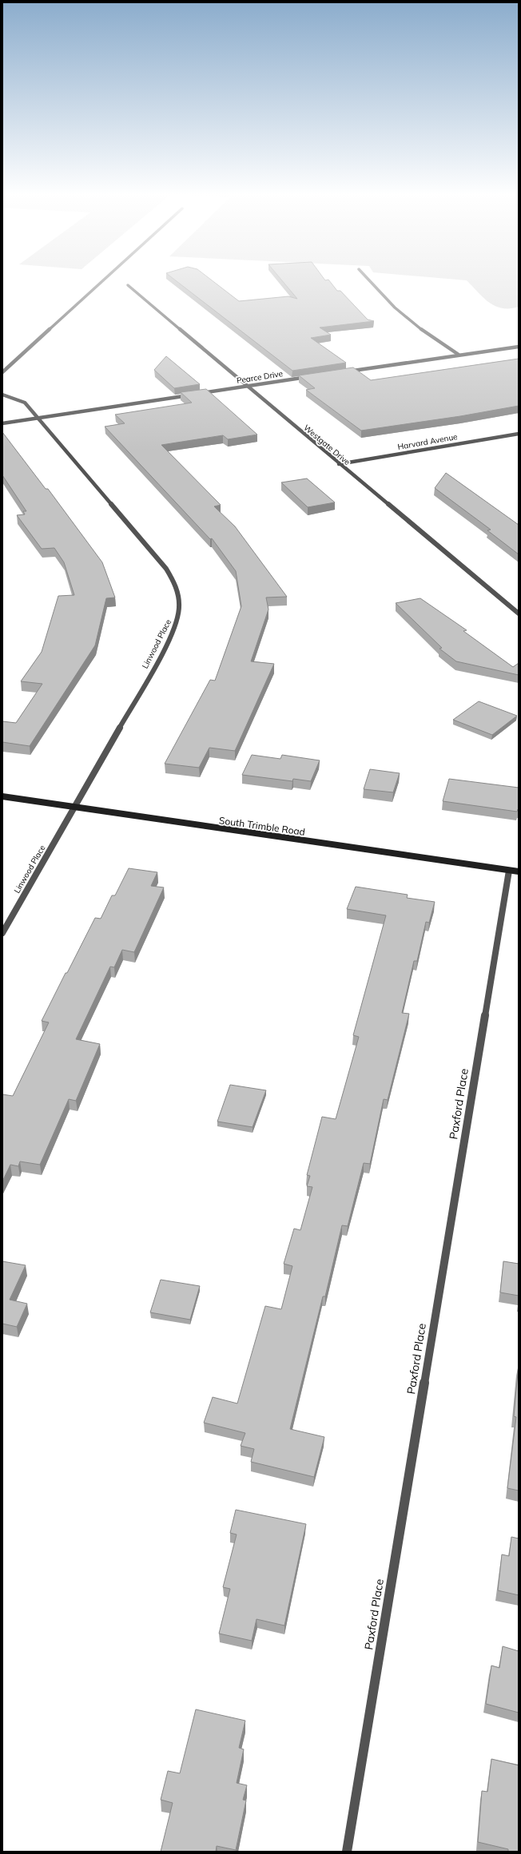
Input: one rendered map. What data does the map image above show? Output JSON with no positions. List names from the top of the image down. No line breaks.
{"streets":{"main road":["South Trimble Road"],"street":["Pearce Drive","Harvard Avenue","Westgate Drive","Linwood Place","Paxford Place"]},"crossings":[["Pearce Drive","Westgate Drive"],["Pearce Drive","Linwood Place"],["Harvard Avenue","Westgate Drive"],["Linwood Place","South Trimble Road"],["South Trimble Road","Paxford Place"]]}
